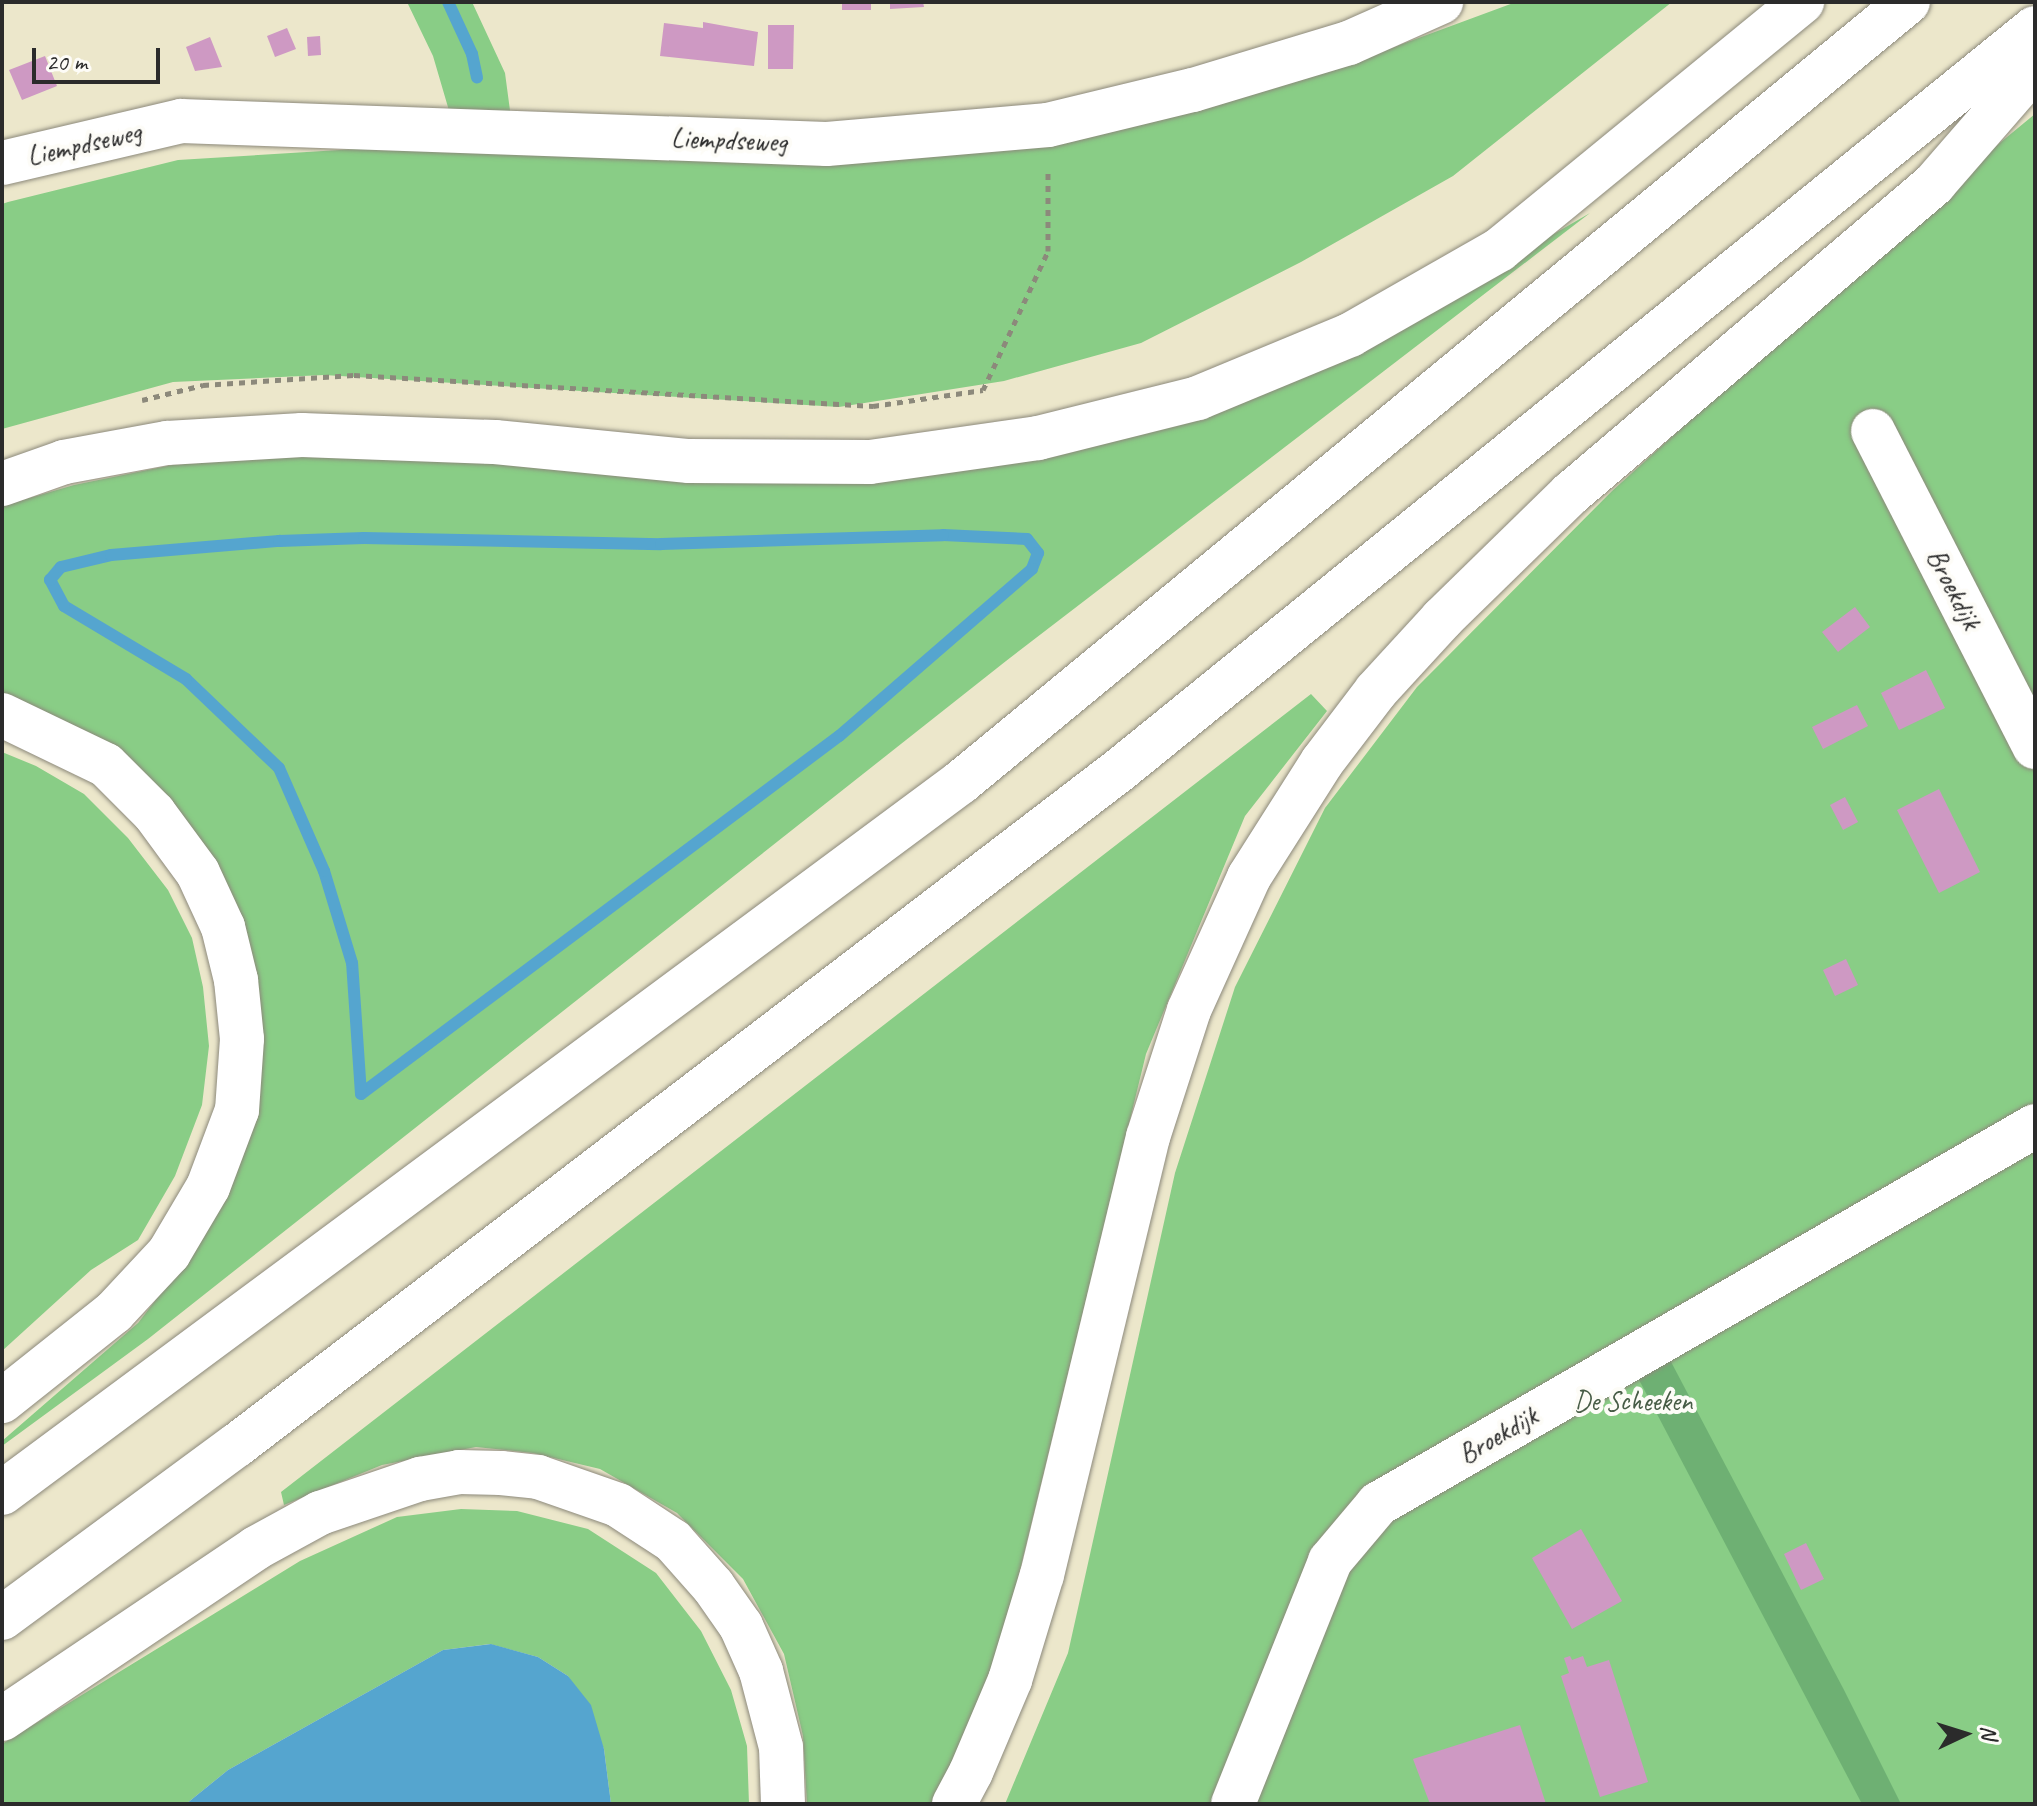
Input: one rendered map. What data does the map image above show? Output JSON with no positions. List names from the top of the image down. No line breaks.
{"streets":{"main road":["Liempdseweg","Broekdijk"]},"parks":["De Scheeken"],"scale_bar":"20 m","north":"right"}
